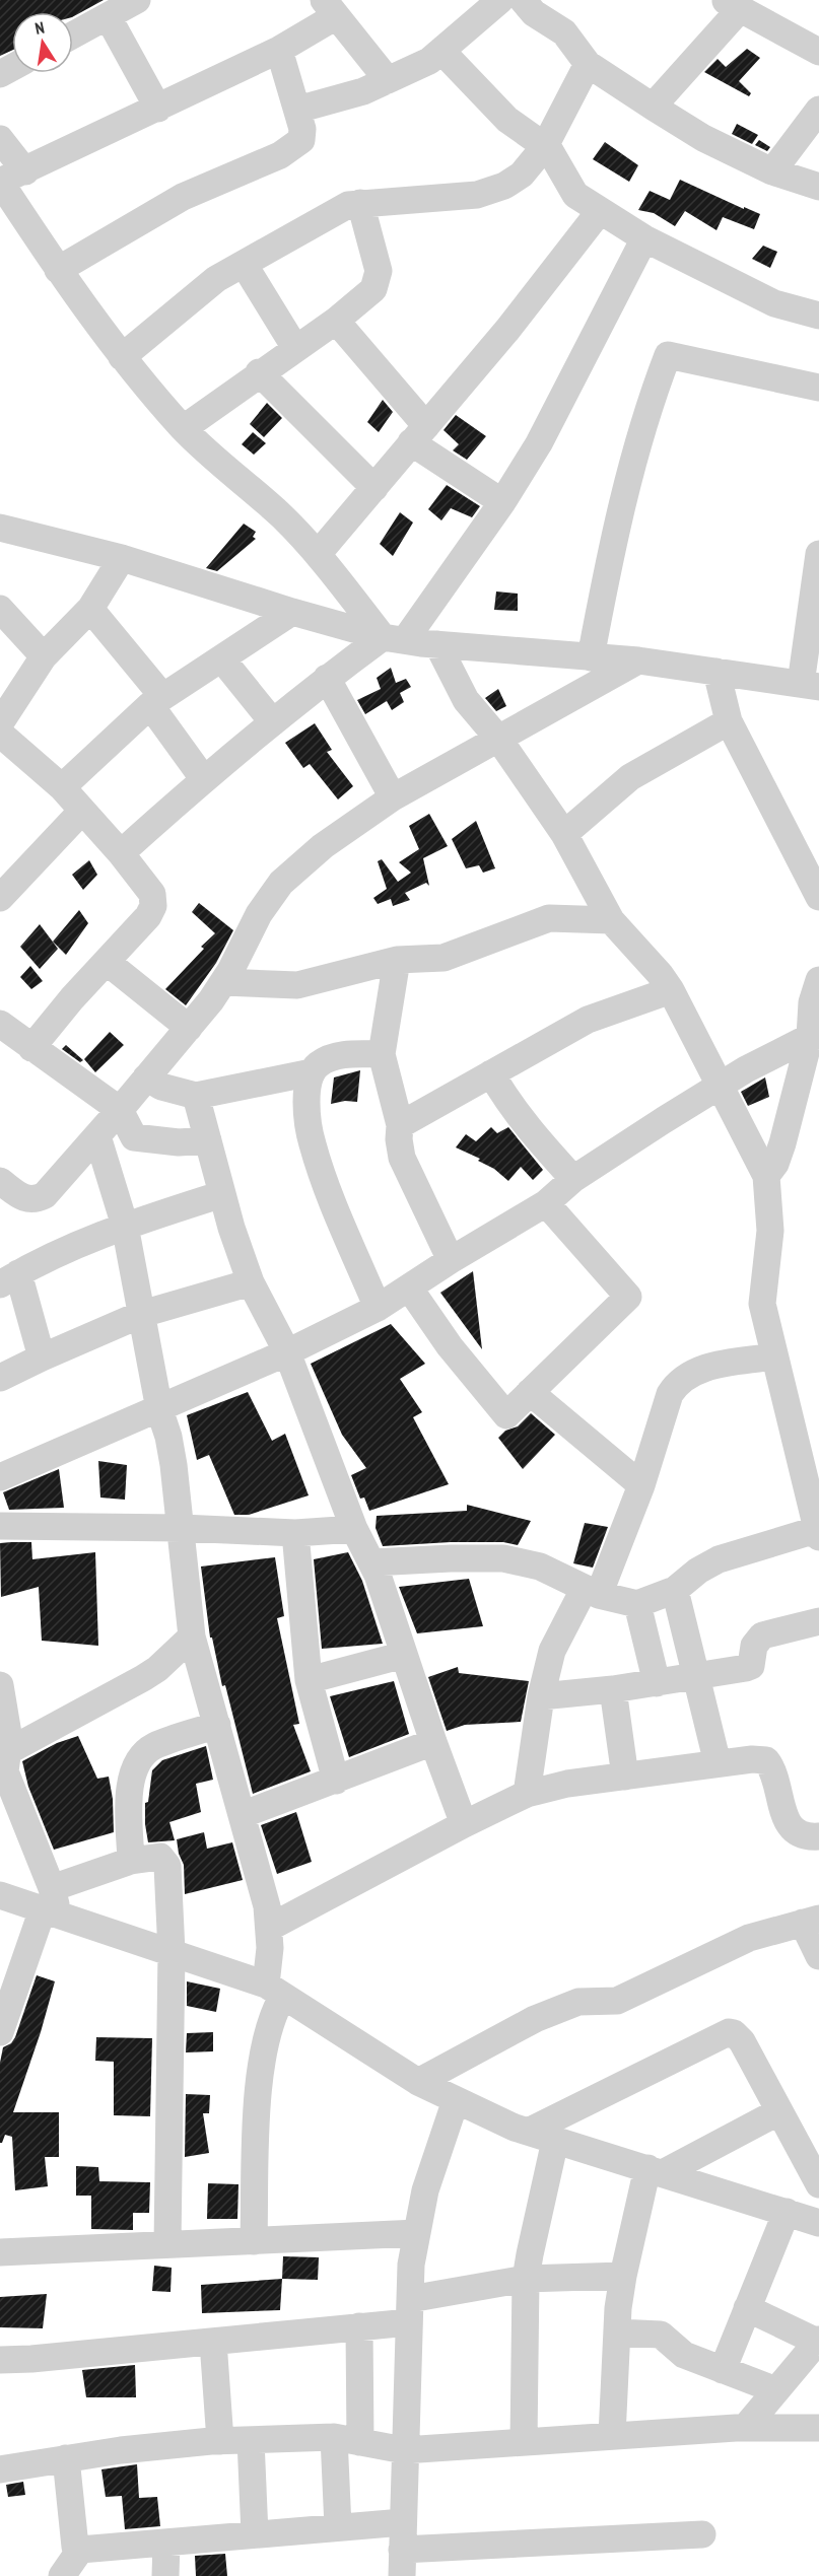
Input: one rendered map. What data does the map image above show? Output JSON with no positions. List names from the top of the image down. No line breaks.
{"north":"top"}
